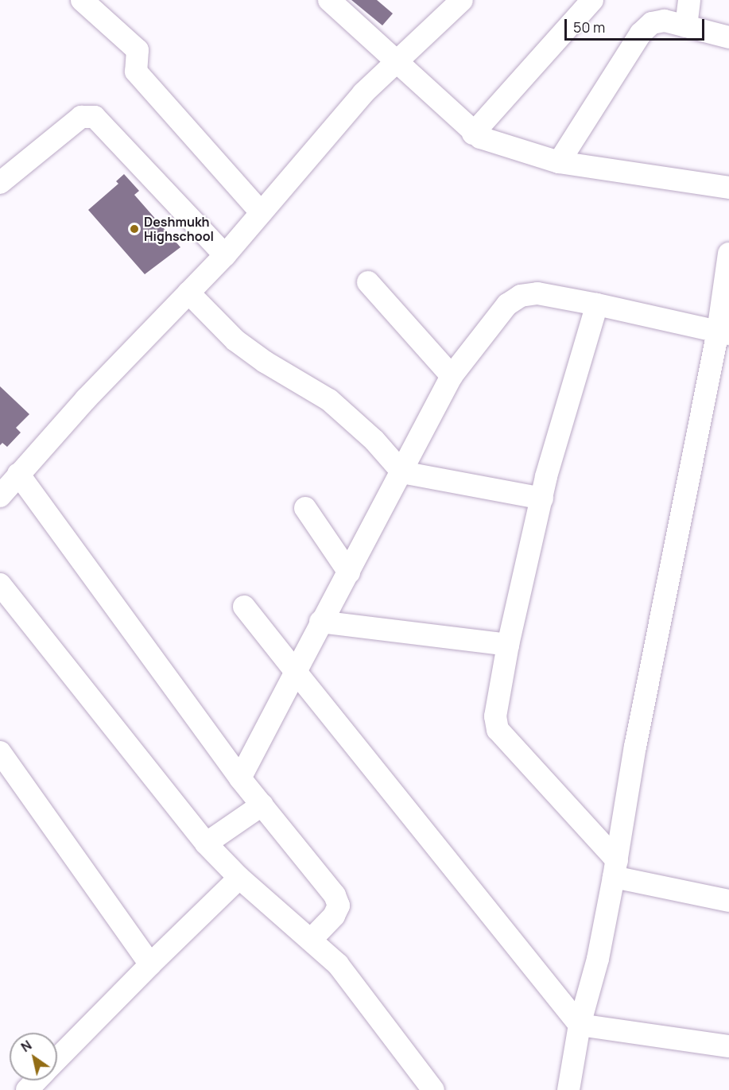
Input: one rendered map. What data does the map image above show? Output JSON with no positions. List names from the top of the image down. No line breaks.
{"places":["Deshmukh Highschool"],"scale_bar":"50 m","north":"top left"}
